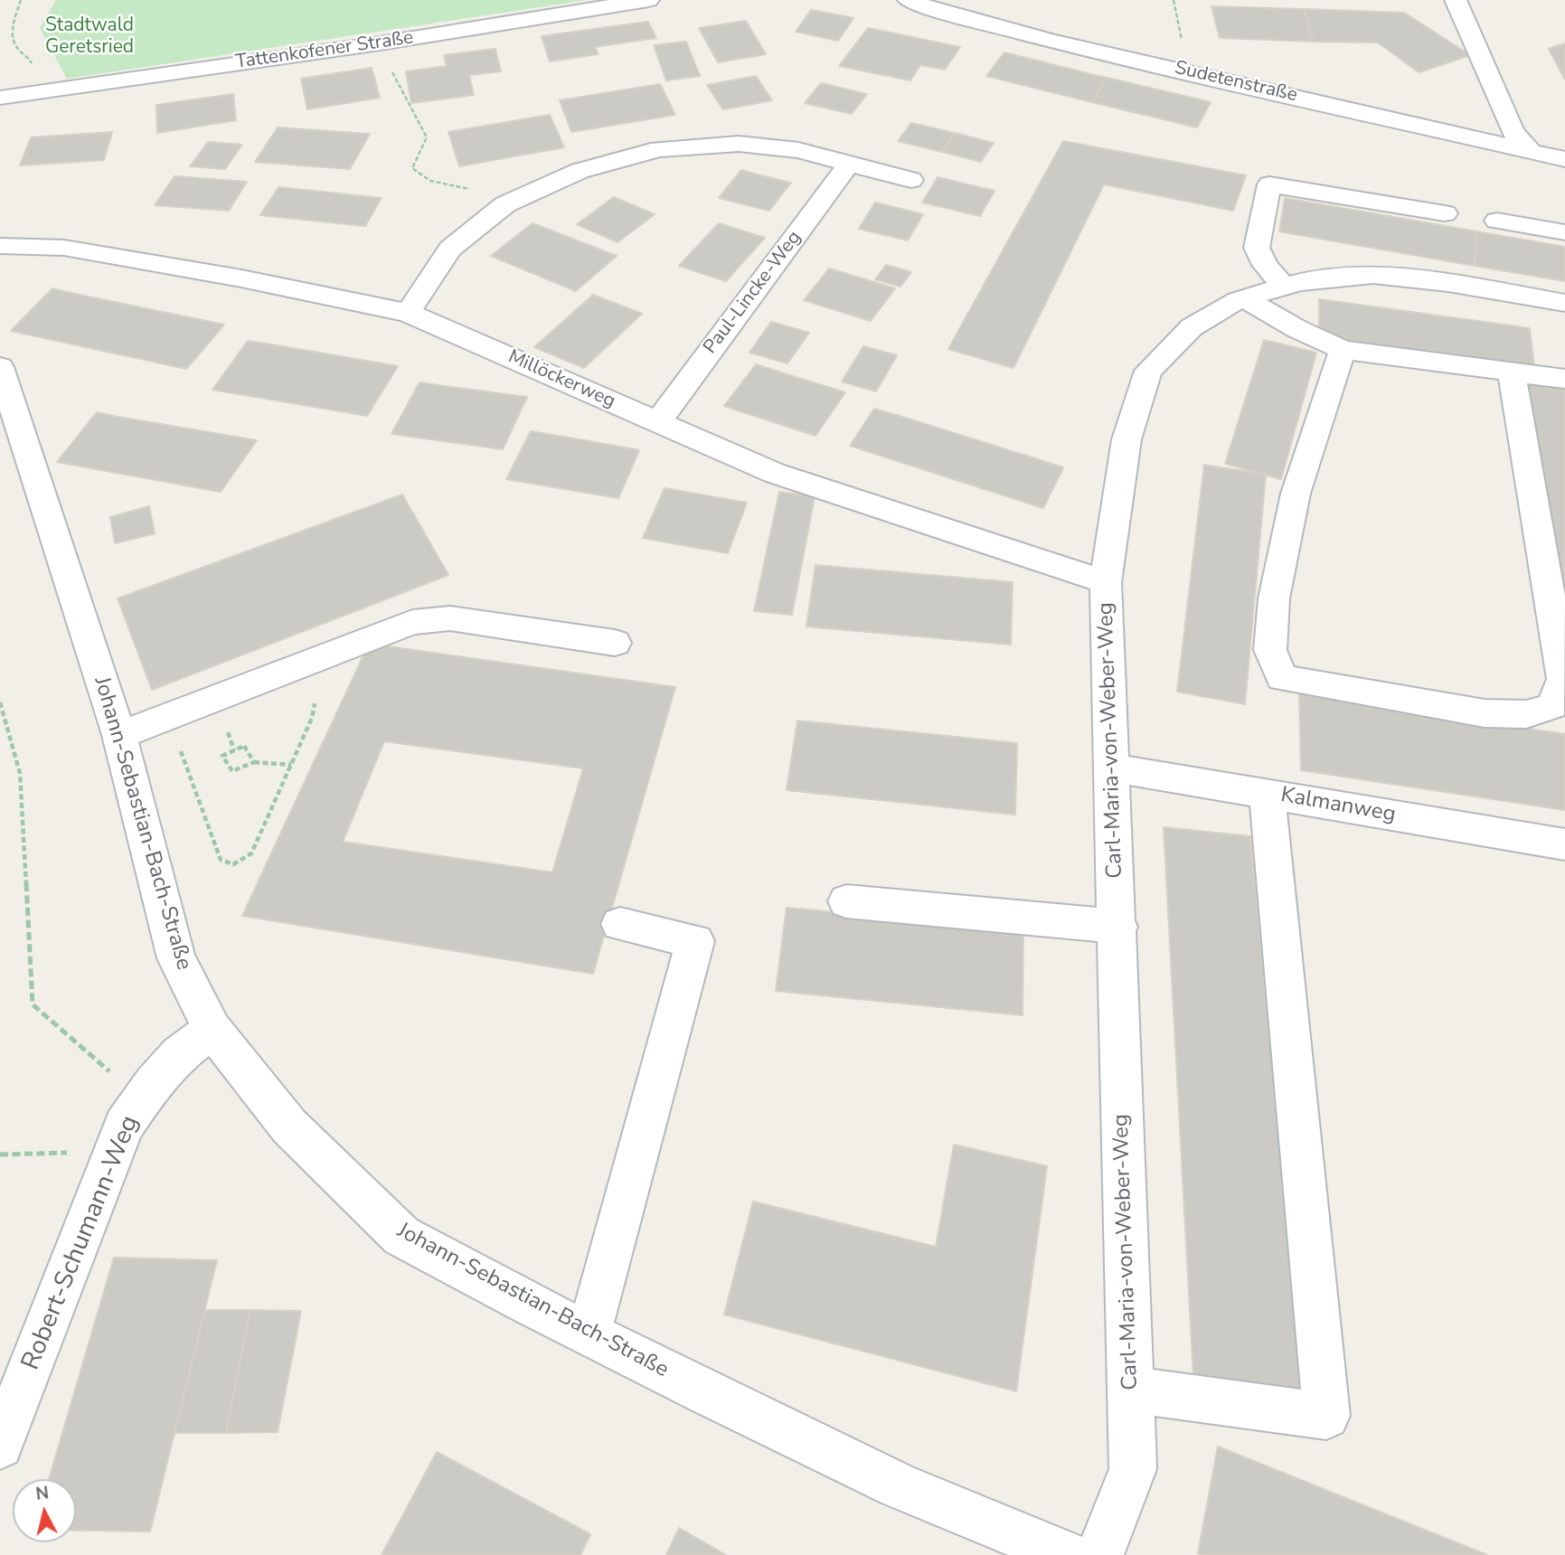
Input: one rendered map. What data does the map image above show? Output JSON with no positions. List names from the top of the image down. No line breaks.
{"streets":{"street":["Tattenkofener Straße","Sudetenstraße","Paul-Lincke-Weg","Millöckerweg","Carl-Maria-von-Weber-Weg","Kalmanweg","Johann-Sebastian-Bach-Straße","Robert-Schumann-Weg"]},"crossings":[["Paul-Lincke-Weg","Millöckerweg"],["Millöckerweg","Carl-Maria-von-Weber-Weg"],["Carl-Maria-von-Weber-Weg","Kalmanweg"],["Johann-Sebastian-Bach-Straße","Robert-Schumann-Weg"]],"parks":["Stadtwald Geretsried"],"north":"top"}
